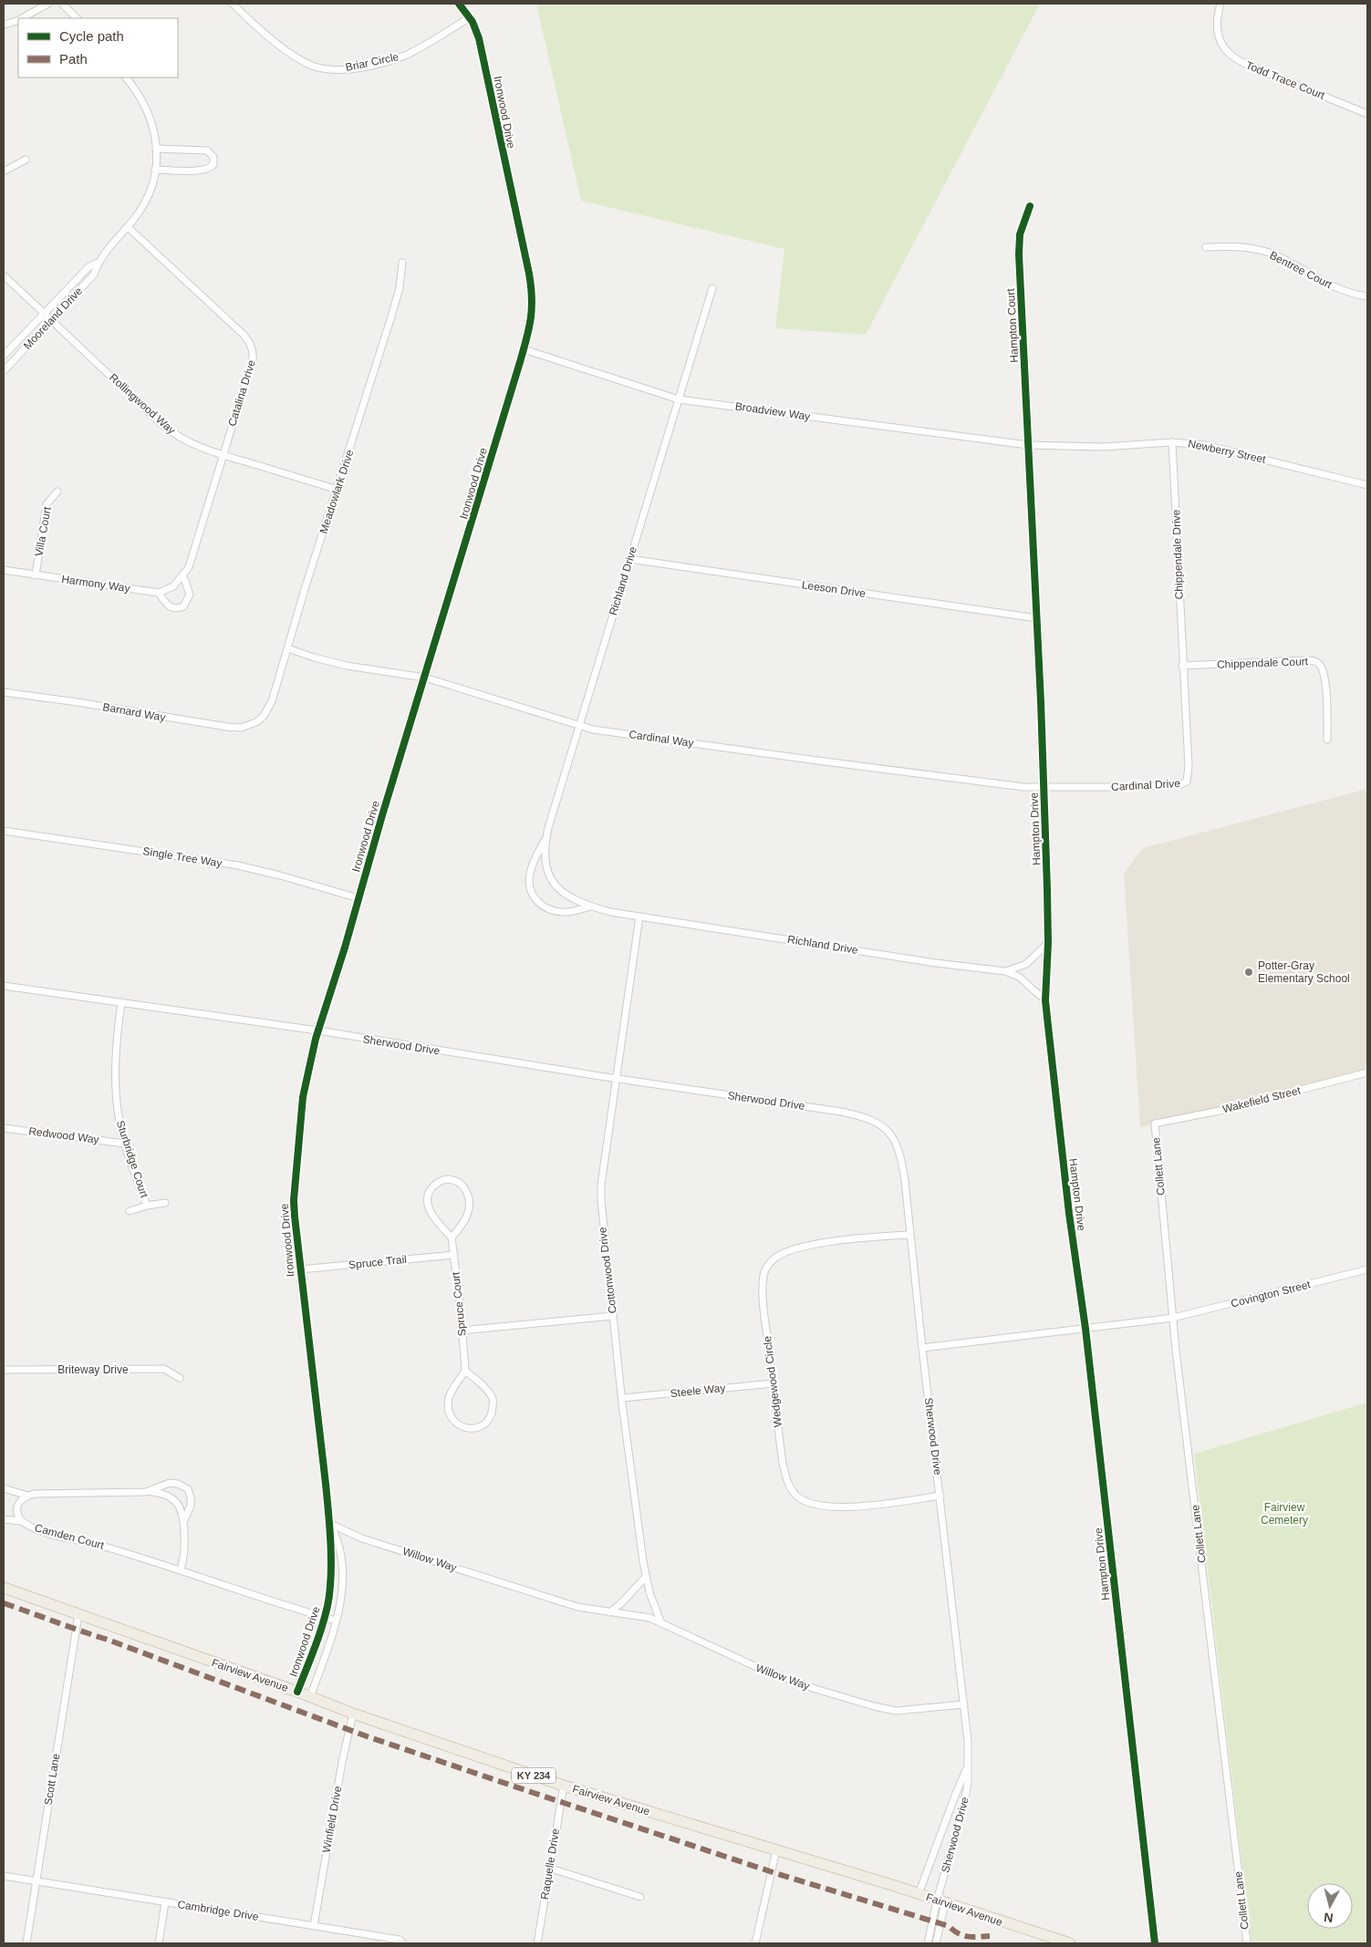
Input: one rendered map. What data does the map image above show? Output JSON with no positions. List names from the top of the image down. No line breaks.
{"streets":{"main road":["Fairview Avenue","KY 234"],"street":["Briar Circle","Todd Trace Court","Ironwood Drive","Bentree Court","Mooreland Drive","Hampton Court","Catalina Drive","Rollingwood Way","Broadview Way","Newberry Street","Meadowlark Drive","Villa Court","Chippendale Drive","Richland Drive","Harmony Way","Leeson Drive","Chippendale Court","Barnard Way","Cardinal Way","Cardinal Drive","Hampton Drive","Single Tree Way","Sherwood Drive","Wakefield Street","Redwood Way","Sturbridge Court","Collett Lane","Spruce Trail","Cottonwood Drive","Covington Street","Spruce Court","Briteway Drive","Wedgewood Circle","Steele Way","Camden Court","Willow Way","Scott Lane","Winfield Drive","Raquelle Drive","Cambridge Drive"]},"crossings":[["Briar Circle","Ironwood Drive"],["Ironwood Drive","Broadview Way"],["Ironwood Drive","Cardinal Way"],["Ironwood Drive","Single Tree Way"],["Ironwood Drive","Sherwood Drive"],["Ironwood Drive","Spruce Trail"],["Ironwood Drive","Camden Court"],["Ironwood Drive","Willow Way"],["Ironwood Drive","Fairview Avenue"],["Mooreland Drive","Catalina Drive"],["Mooreland Drive","Rollingwood Way"],["Hampton Court","Broadview Way"],["Hampton Court","Newberry Street"],["Hampton Court","Hampton Drive"],["Catalina Drive","Rollingwood Way"],["Rollingwood Way","Meadowlark Drive"],["Broadview Way","Newberry Street"],["Broadview Way","Richland Drive"],["Broadview Way","Hampton Drive"],["Newberry Street","Chippendale Drive"],["Newberry Street","Hampton Drive"],["Meadowlark Drive","Barnard Way"],["Meadowlark Drive","Cardinal Way"],["Villa Court","Harmony Way"],["Chippendale Drive","Chippendale Court"],["Chippendale Drive","Cardinal Drive"],["Richland Drive","Leeson Drive"],["Richland Drive","Cardinal Way"],["Richland Drive","Hampton Drive"],["Richland Drive","Cottonwood Drive"],["Leeson Drive","Hampton Drive"],["Chippendale Court","Cardinal Drive"],["Cardinal Way","Cardinal Drive"],["Cardinal Way","Hampton Drive"],["Cardinal Drive","Hampton Drive"],["Hampton Drive","Covington Street"],["Sherwood Drive","Sturbridge Court"],["Sherwood Drive","Cottonwood Drive"],["Sherwood Drive","Covington Street"],["Sherwood Drive","Wedgewood Circle"],["Sherwood Drive","Willow Way"],["Sherwood Drive","Fairview Avenue"],["Wakefield Street","Collett Lane"],["Redwood Way","Sturbridge Court"],["Collett Lane","Covington Street"],["Spruce Trail","Spruce Court"],["Cottonwood Drive","Steele Way"],["Cottonwood Drive","Willow Way"],["Wedgewood Circle","Steele Way"],["Fairview Avenue","Scott Lane"],["Fairview Avenue","Winfield Drive"],["Fairview Avenue","Raquelle Drive"],["Scott Lane","Cambridge Drive"],["Winfield Drive","Cambridge Drive"]],"parks":["Fairview Cemetery"],"places":["Potter-Gray Elementary School"],"legend":["Cycle path","Path"],"north":"bottom"}
